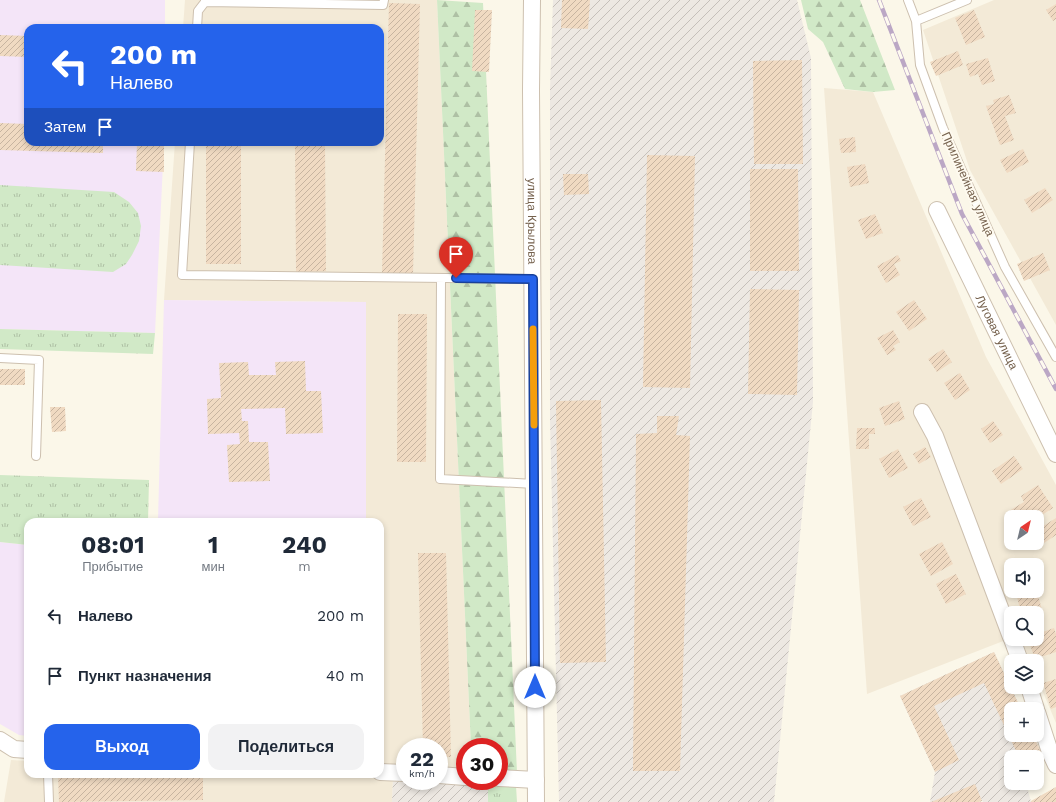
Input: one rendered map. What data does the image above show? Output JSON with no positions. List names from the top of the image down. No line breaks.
{"streets":{"street":["улица Крылова","Луговая улица"],"lane":["Прилинейная улица"]},"north":"top right","page":{"turn":["200 m","Налево"],"then":"Затем","map_buttons":["+","−"],"eta":["08:01","Прибытие","1","мин","240","m"],"list":[{"name":"Налево","value":"200 m"},{"name":"Пункт назначения","value":"40 m"}],"buttons":["Выход","Поделиться"],"speed":"22 km/h","limit":"30"}}
